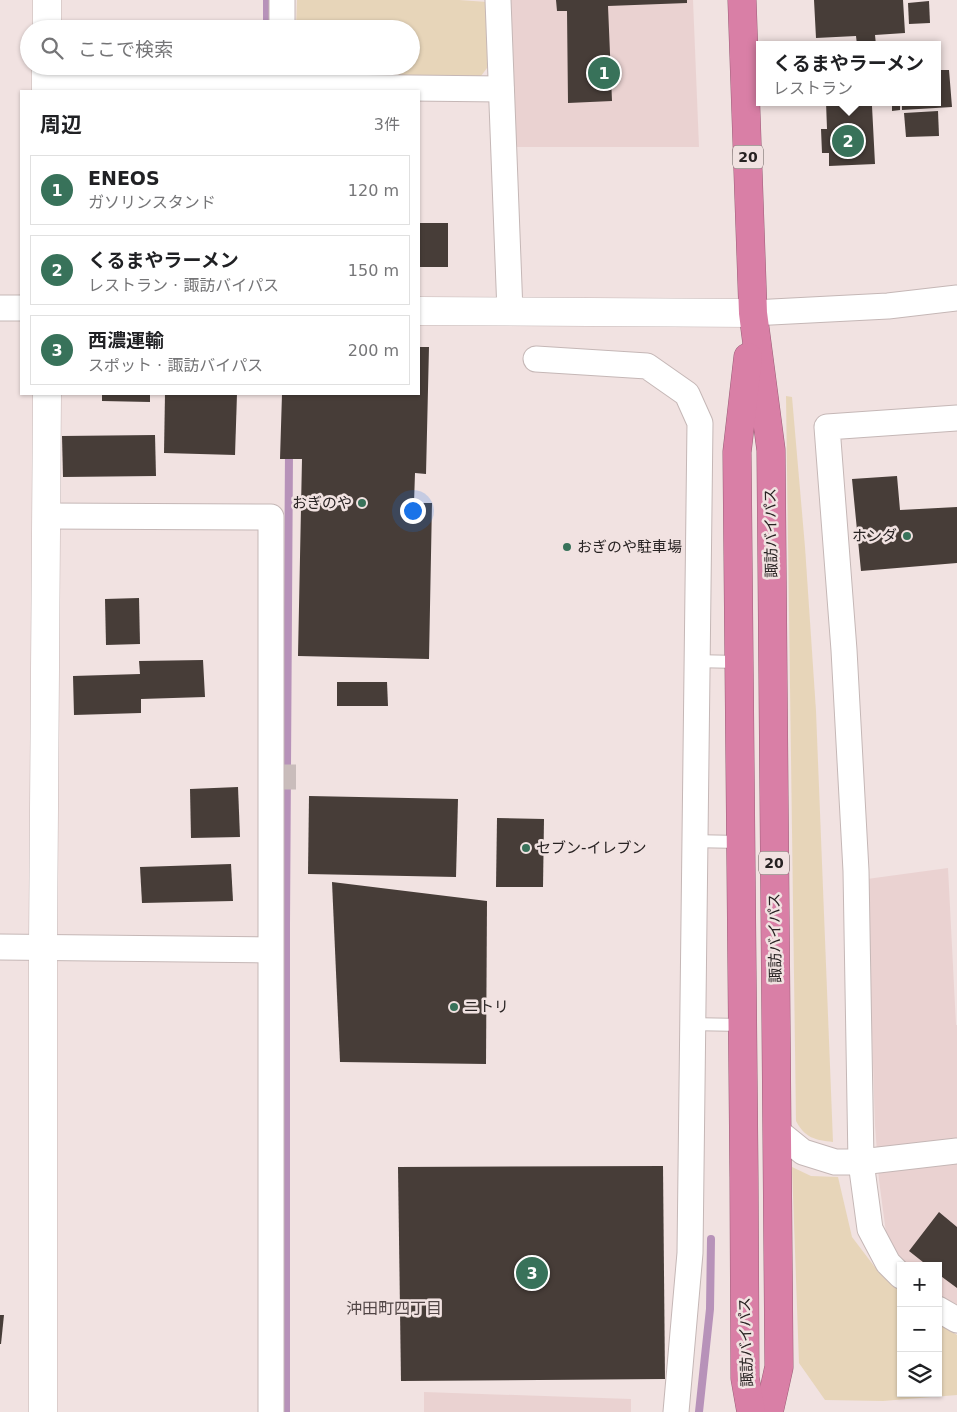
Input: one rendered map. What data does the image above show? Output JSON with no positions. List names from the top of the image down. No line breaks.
{"streets":{"highway":["20","諏訪バイパス"]},"districts":["沖田町四丁目"],"places":["おぎのや","ホンダ","おぎのや駐車場","セブン-イレブン","ニトリ"],"page":{"search":"ここで検索","popup":["くるまやラーメン","レストラン"],"pins":["1","2","3"],"heading":["周辺","3件"],"list":[{"mark":"1","name":"ENEOS","note":"ガソリンスタンド","value":"120 m"},{"mark":"2","name":"くるまやラーメン","note":"レストラン · 諏訪バイパス","value":"150 m"},{"mark":"3","name":"西濃運輸","note":"スポット · 諏訪バイパス","value":"200 m"}],"map_buttons":["+","−"]}}
